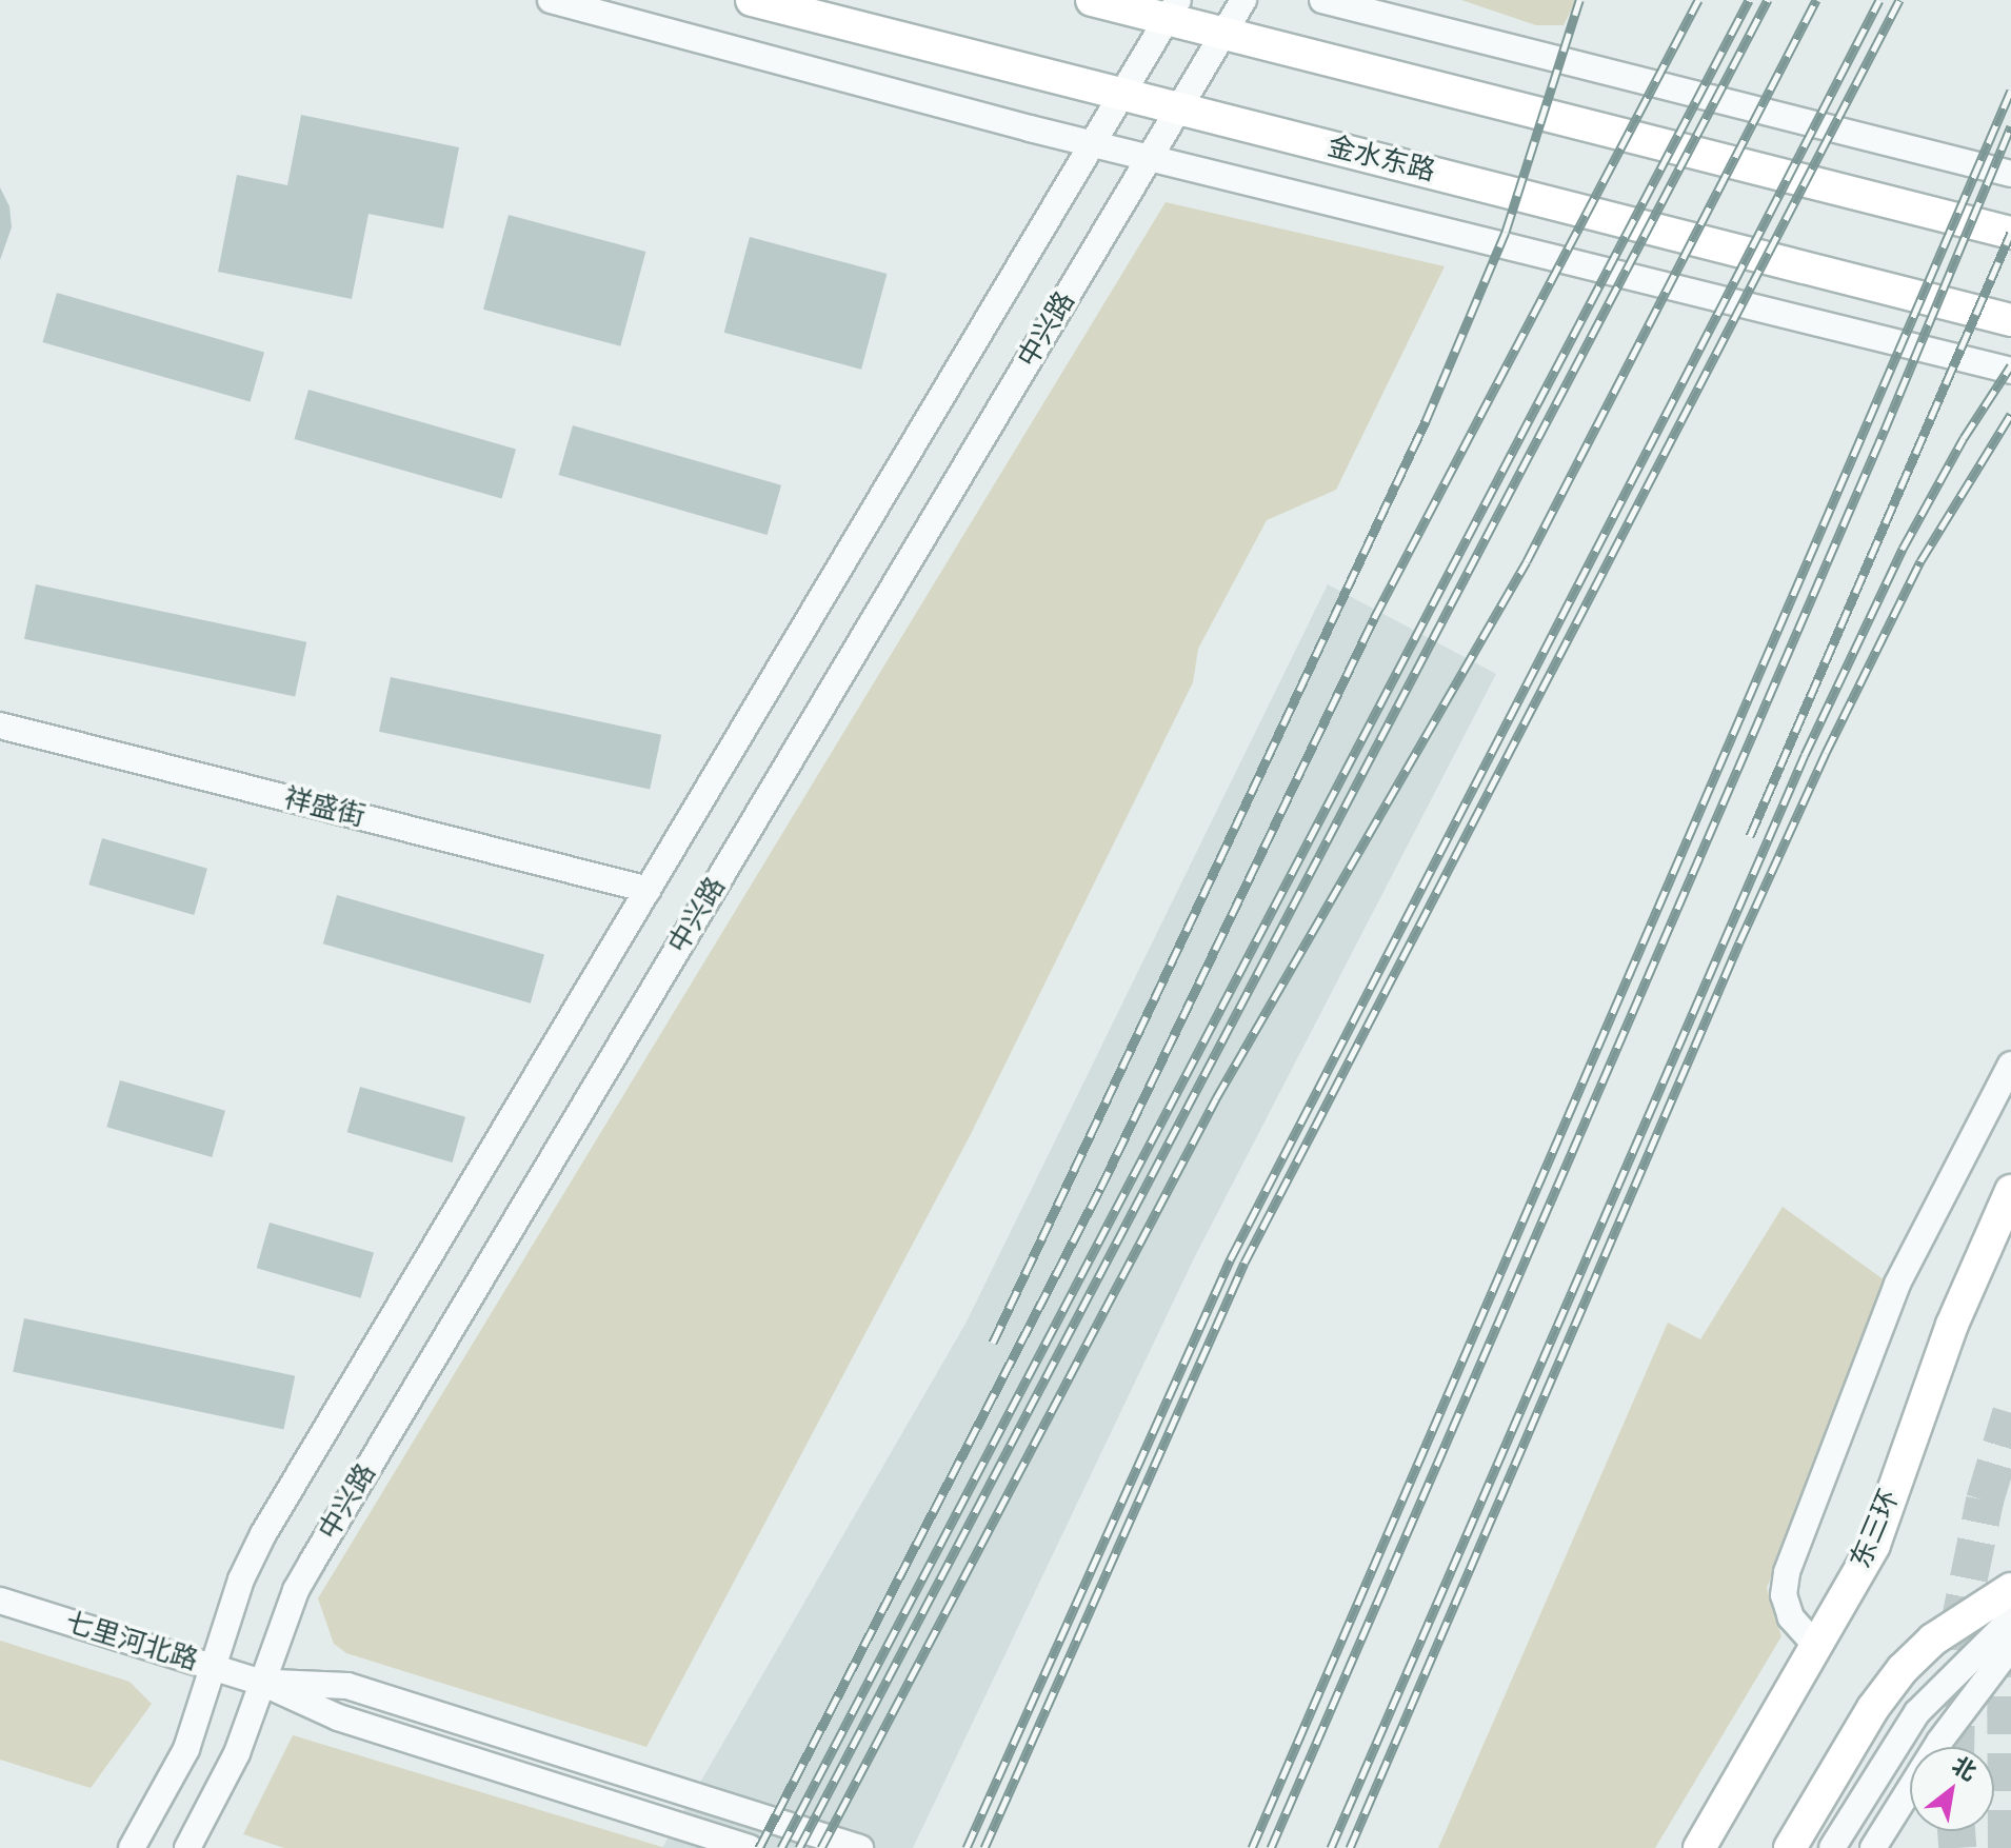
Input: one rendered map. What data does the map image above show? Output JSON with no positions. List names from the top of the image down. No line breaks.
{"streets":{"main road":["金水东路","东三环"],"street":["中兴路","祥盛街","七里河北路"]},"crossings":[["金水东路","中兴路"],["中兴路","祥盛街"],["中兴路","七里河北路"]],"north":"top right"}
